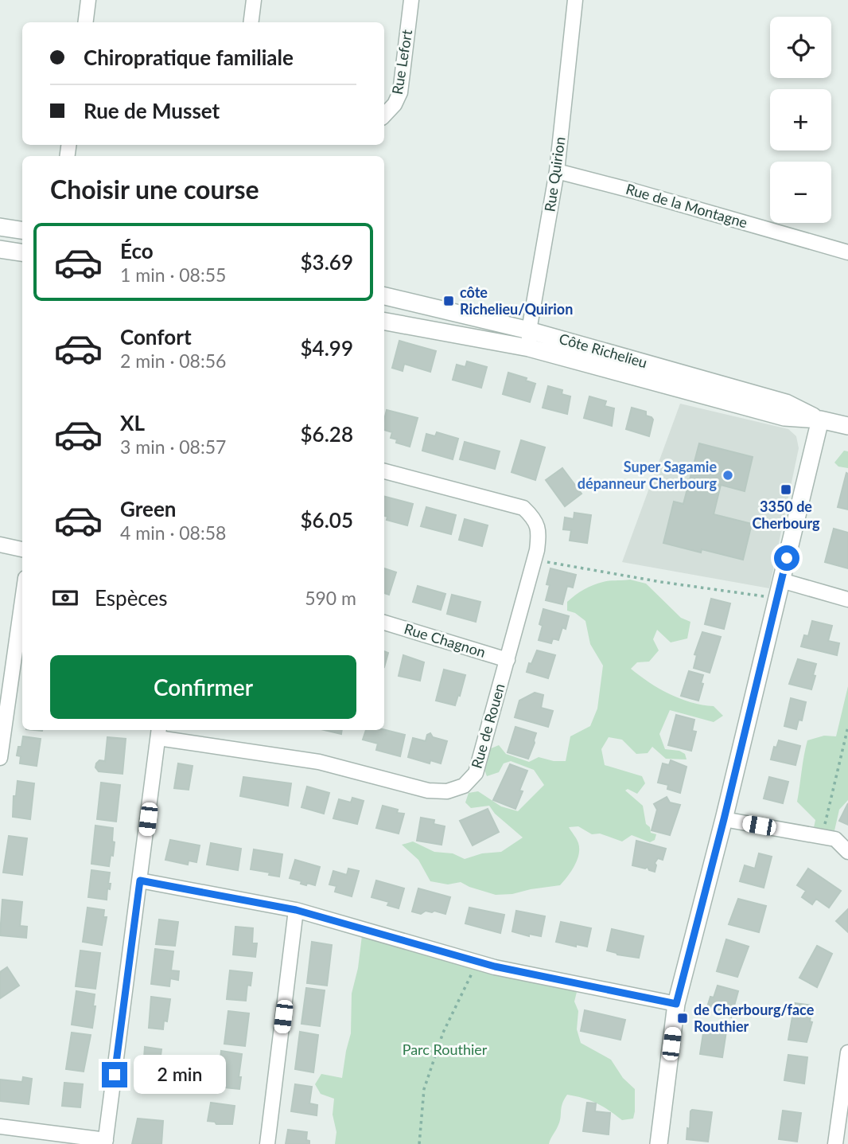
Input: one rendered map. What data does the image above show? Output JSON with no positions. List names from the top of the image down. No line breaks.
{"streets":{"street":["Rue Lefort","Rue Quirion","Rue de la Montagne","Côte Richelieu","Rue Chagnon","Rue de Rouen"]},"crossings":[["Rue Quirion","Rue de la Montagne"],["Rue Quirion","Côte Richelieu"],["Rue Chagnon","Rue de Rouen"]],"parks":["Parc Routhier"],"places":{"transit":["côte Richelieu/Quirion","3350 de Cherbourg","de Cherbourg/face Routhier"],"other":["Super Sagamie dépanneur Cherbourg"]},"page":{"map_buttons":["+","−"],"banner":["Chiropratique familiale","Rue de Musset"],"heading":"Choisir une course","list":[{"name":"Éco","note":"1 min · 08:55","value":"$3.69"},{"name":"Confort","note":"2 min · 08:56","value":"$4.99"},{"name":"XL","note":"3 min · 08:57","value":"$6.28"},{"name":"Green","note":"4 min · 08:58","value":"$6.05"}],"pay":["Espèces","590 m"],"buttons":"Confirmer","bubble":"2 min"}}
